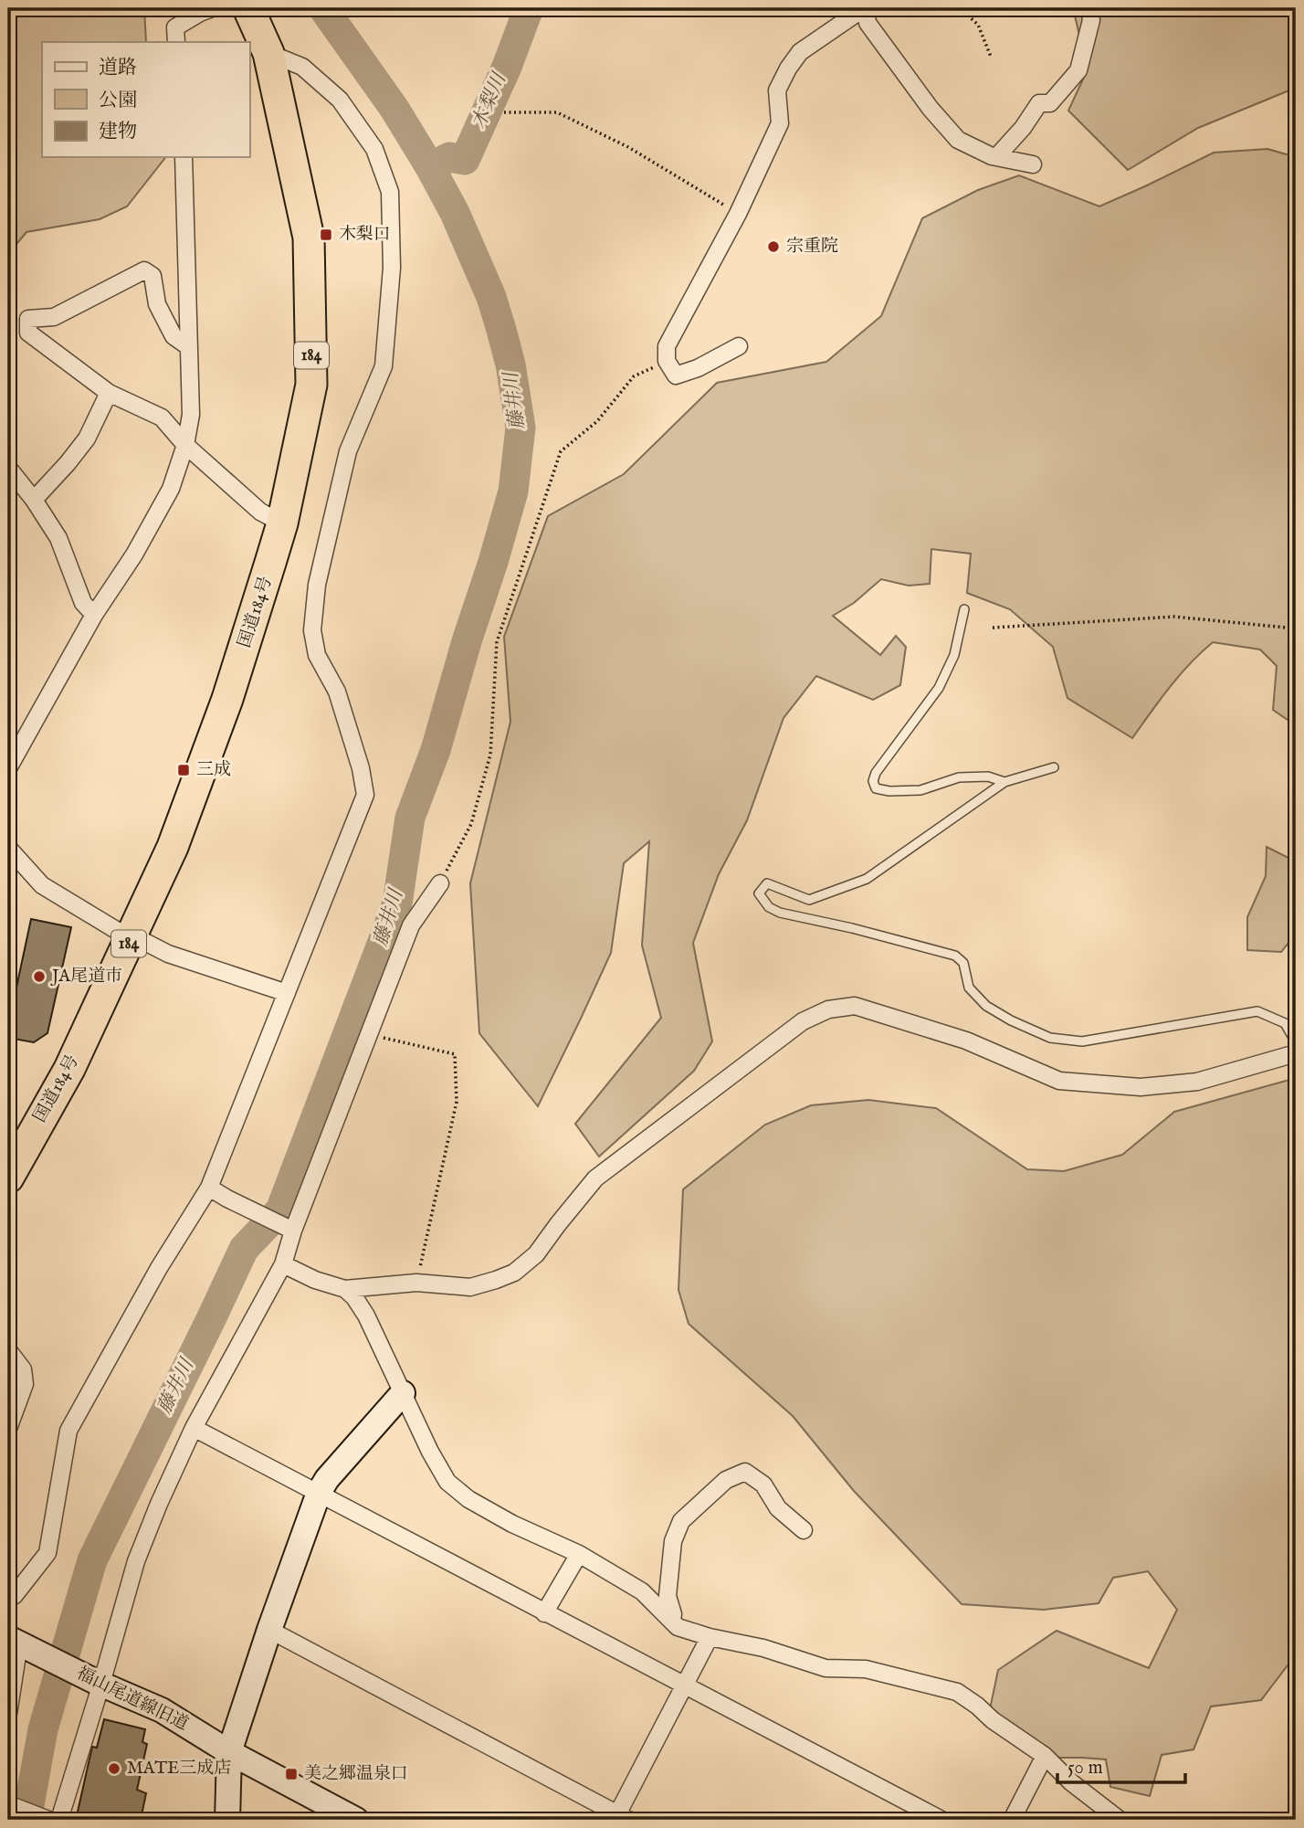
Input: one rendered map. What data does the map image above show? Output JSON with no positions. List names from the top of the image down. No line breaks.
{"streets":{"highway":["184","国道184号"],"street":["福山尾道線旧道"]},"water":["木梨川","藤井川"],"places":{"transit":["木梨口","三成","美之郷温泉口"],"other":["宗重院","JA尾道市","MATE三成店"]},"legend":["道路","公園","建物"],"scale_bar":"50 m"}
